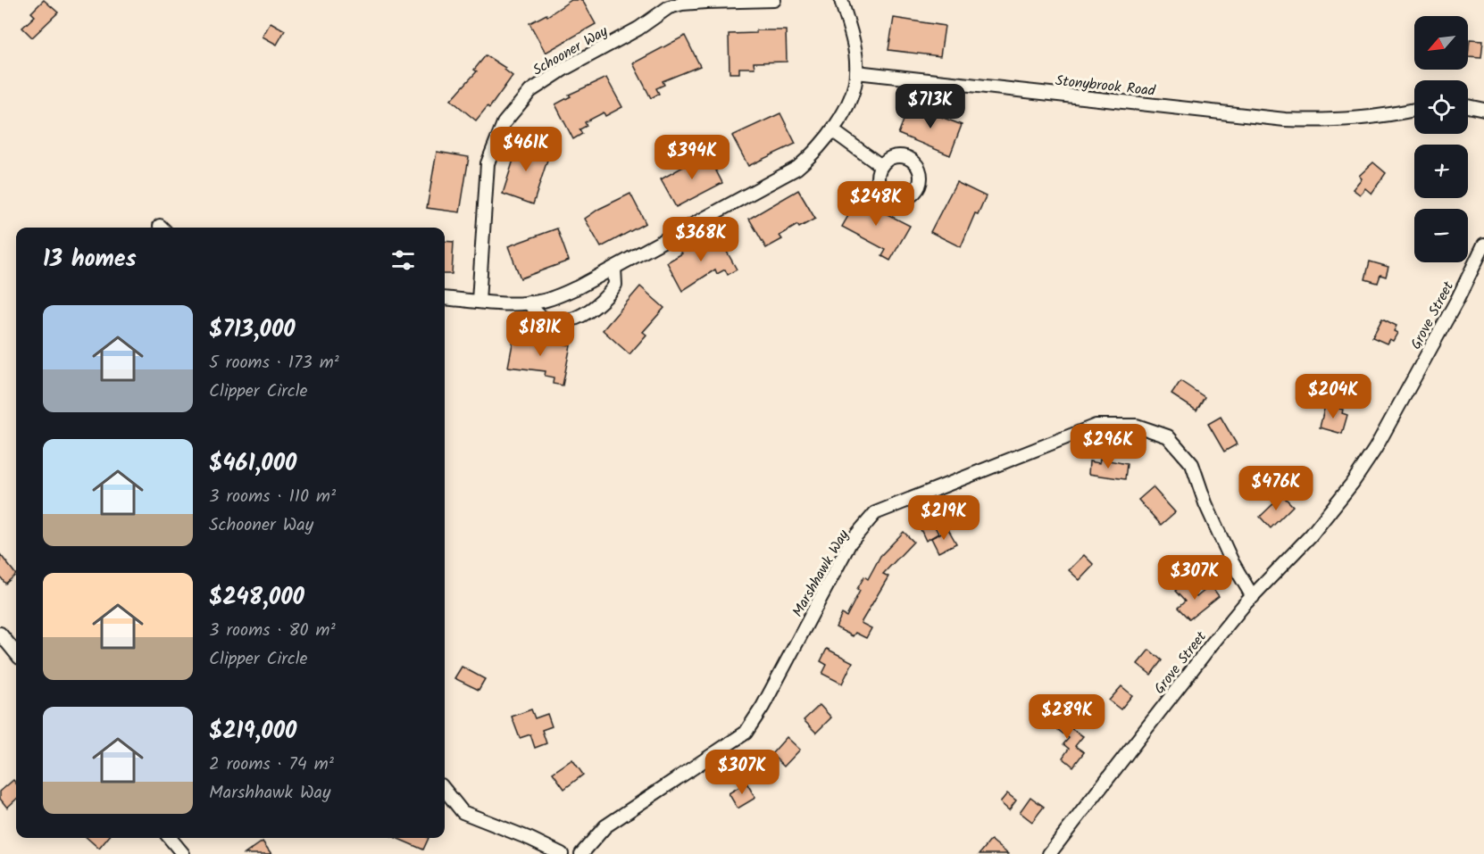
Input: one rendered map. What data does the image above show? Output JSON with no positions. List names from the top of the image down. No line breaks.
{"streets":{"street":["Schooner Way","Stonybrook Road","Grove Street","Marshhawk Way"]},"crossings":[["Grove Street","Marshhawk Way"]],"north":"bottom left","page":{"map_buttons":["+","−"],"price":["$713K","$461K","$394K","$248K","$368K","$181K","$204K","$296K","$476K","$219K","$307K","$289K","$307K"],"heading":"13 homes","list":[{"name":"$713,000","note":"5 rooms · 173 m² · Clipper Circle"},{"name":"$461,000","note":"3 rooms · 110 m² · Schooner Way"},{"name":"$248,000","note":"3 rooms · 80 m² · Clipper Circle"},{"name":"$219,000","note":"2 rooms · 74 m² · Marshhawk Way"}]}}
